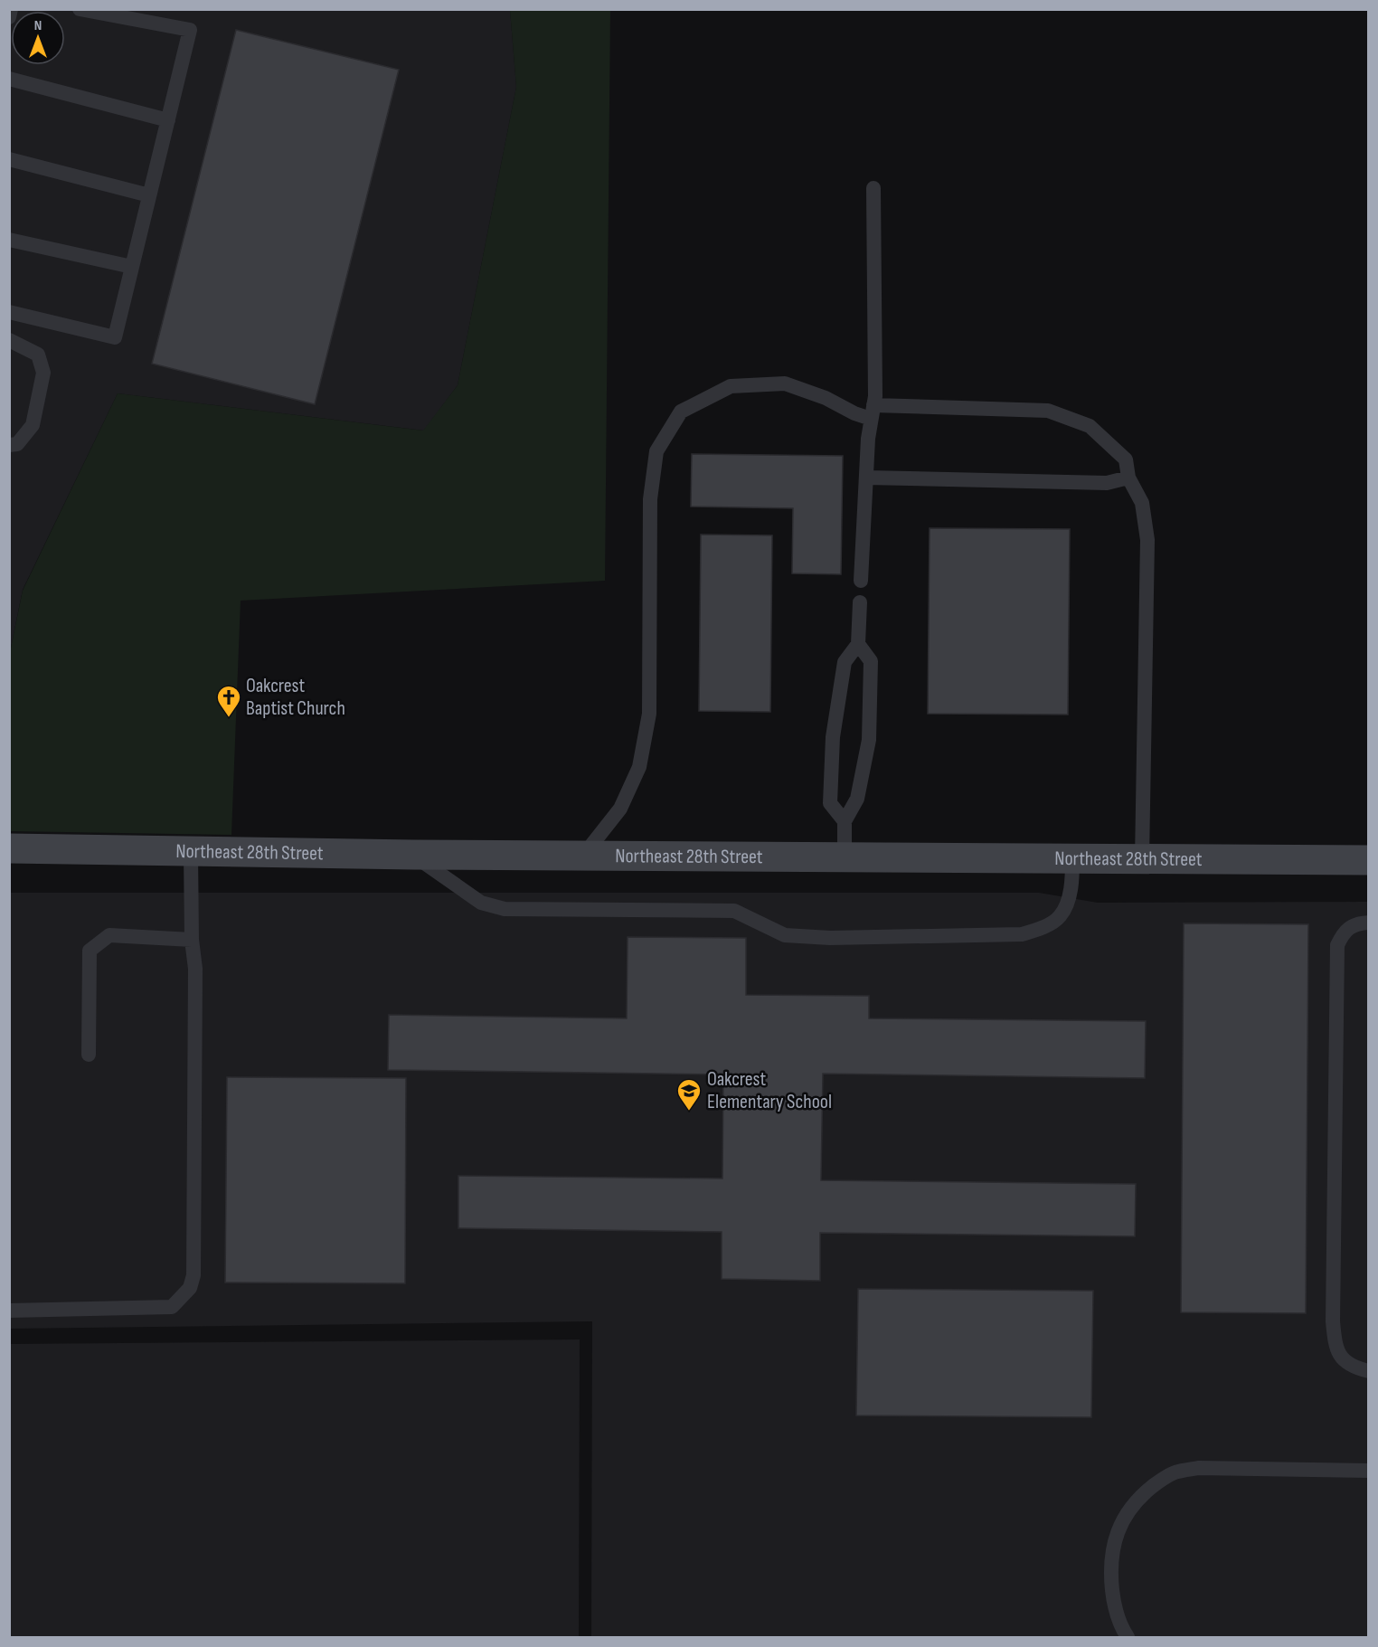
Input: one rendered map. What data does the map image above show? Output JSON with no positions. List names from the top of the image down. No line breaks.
{"streets":{"street":["Northeast 28th Street"]},"places":{"church":["Oakcrest Baptist Church"],"school or university":["Oakcrest Elementary School"]},"north":"top"}
